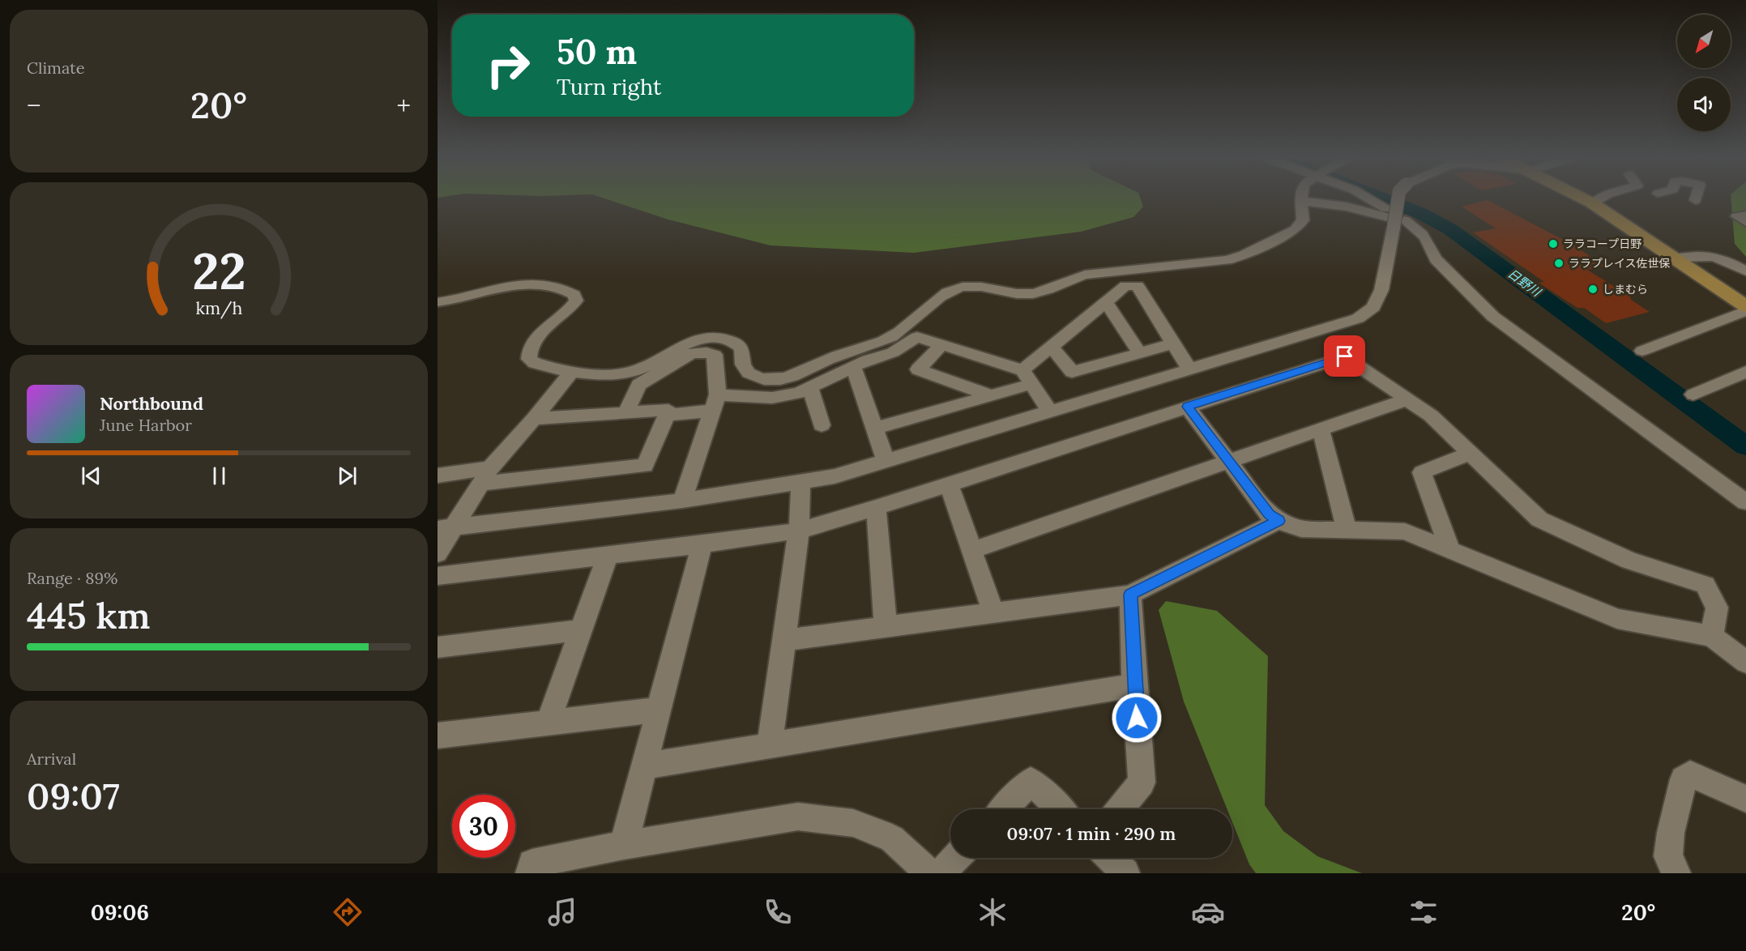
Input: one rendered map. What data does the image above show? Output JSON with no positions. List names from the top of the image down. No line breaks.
{"water":["日野川"],"places":["ララコープ日野","ララプレイス佐世保","しまむら"],"north":"bottom left","page":{"tile":["Climate",["Range · 89%","445 km"],["Arrival","09:07"]],"turn":["50 m","Turn right"],"heat":["−","20°","+"],"song":["Northbound","June Harbor"],"limit":"30","trip":"09:07 · 1 min · 290 m","tabs":["09:06","20°"],"gauge":["22","km/h"]}}
